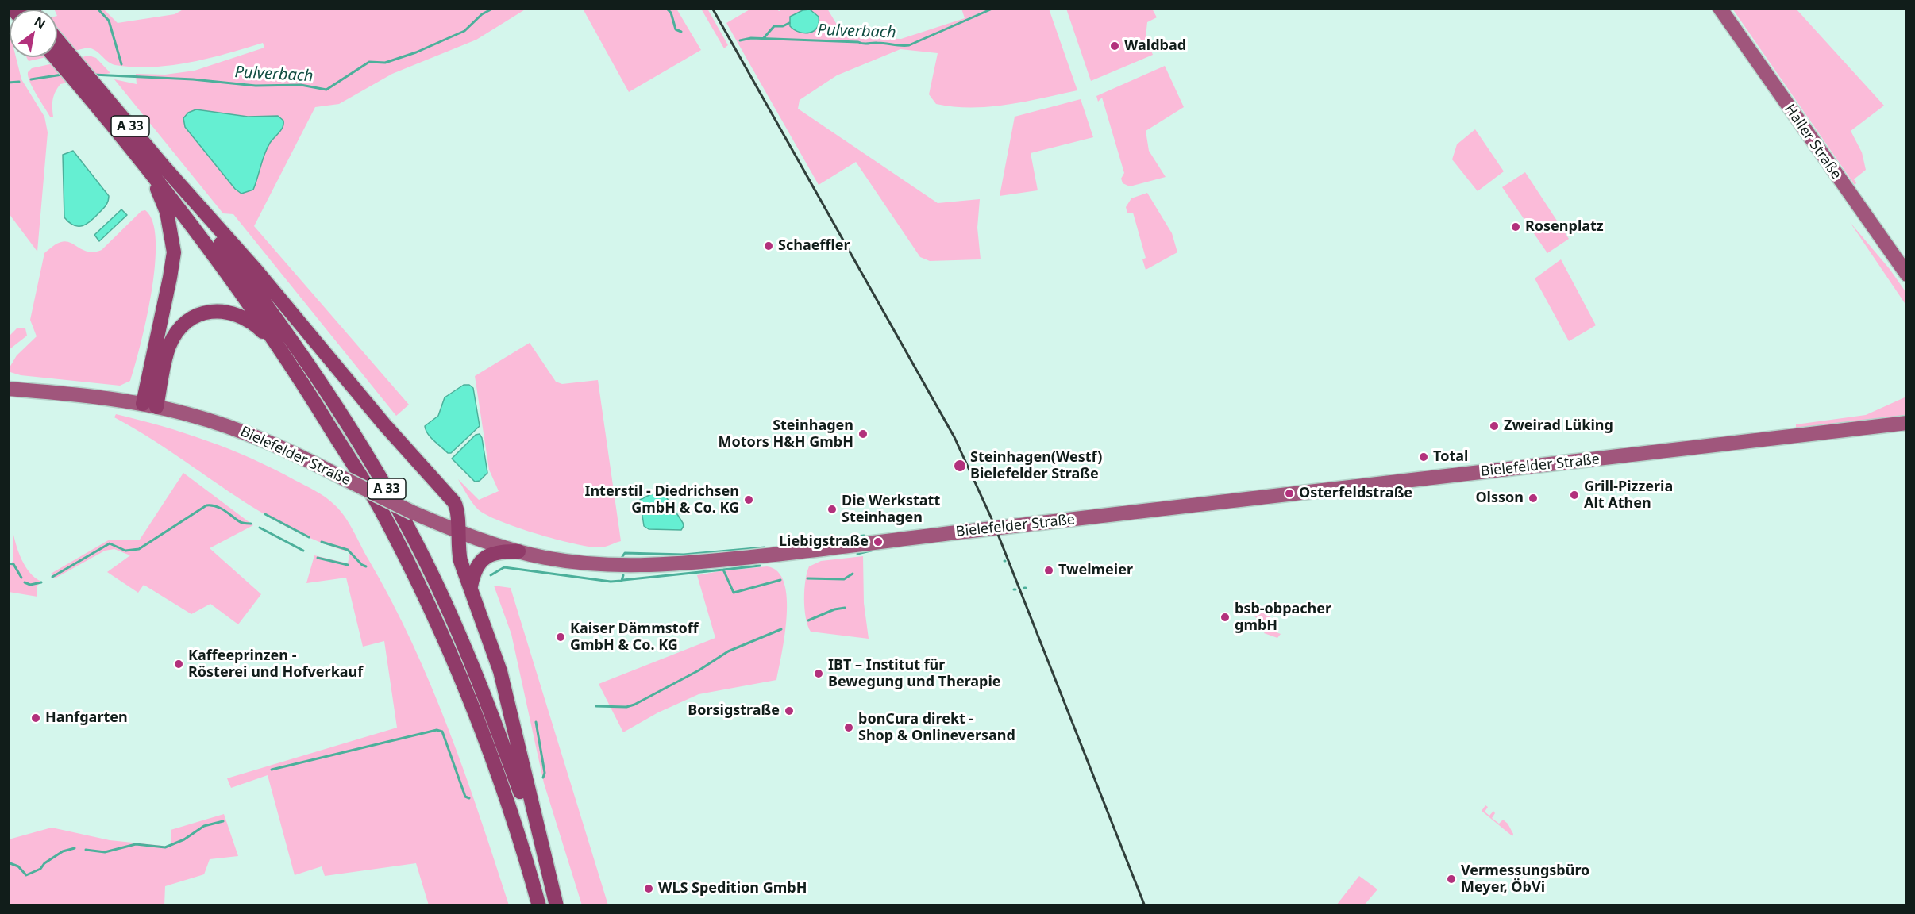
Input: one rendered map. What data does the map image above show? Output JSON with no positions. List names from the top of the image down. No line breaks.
{"streets":{"highway":["A 33"],"main road":["Haller Straße","Bielefelder Straße"]},"water":["Pulverbach"],"places":["Waldbad","Rosenplatz","Schaeffler","Zweirad Lüking","Steinhagen Motors H&H GmbH","Total","Steinhagen(Westf) Bielefelder Straße","Osterfeldstraße","Grill-Pizzeria Alt Athen","Olsson","Interstil - Diedrichsen GmbH & Co. KG","Die Werkstatt Steinhagen","Liebigstraße","Twelmeier","bsb-obpacher gmbH","Kaiser Dämmstoff GmbH & Co. KG","Kaffeeprinzen - Rösterei und Hofverkauf","IBT – Institut für Bewegung und Therapie","Borsigstraße","Hanfgarten","bonCura direkt - Shop & Onlineversand","Vermessungsbüro Meyer, ÖbVi","WLS Spedition GmbH"],"north":"top right"}
